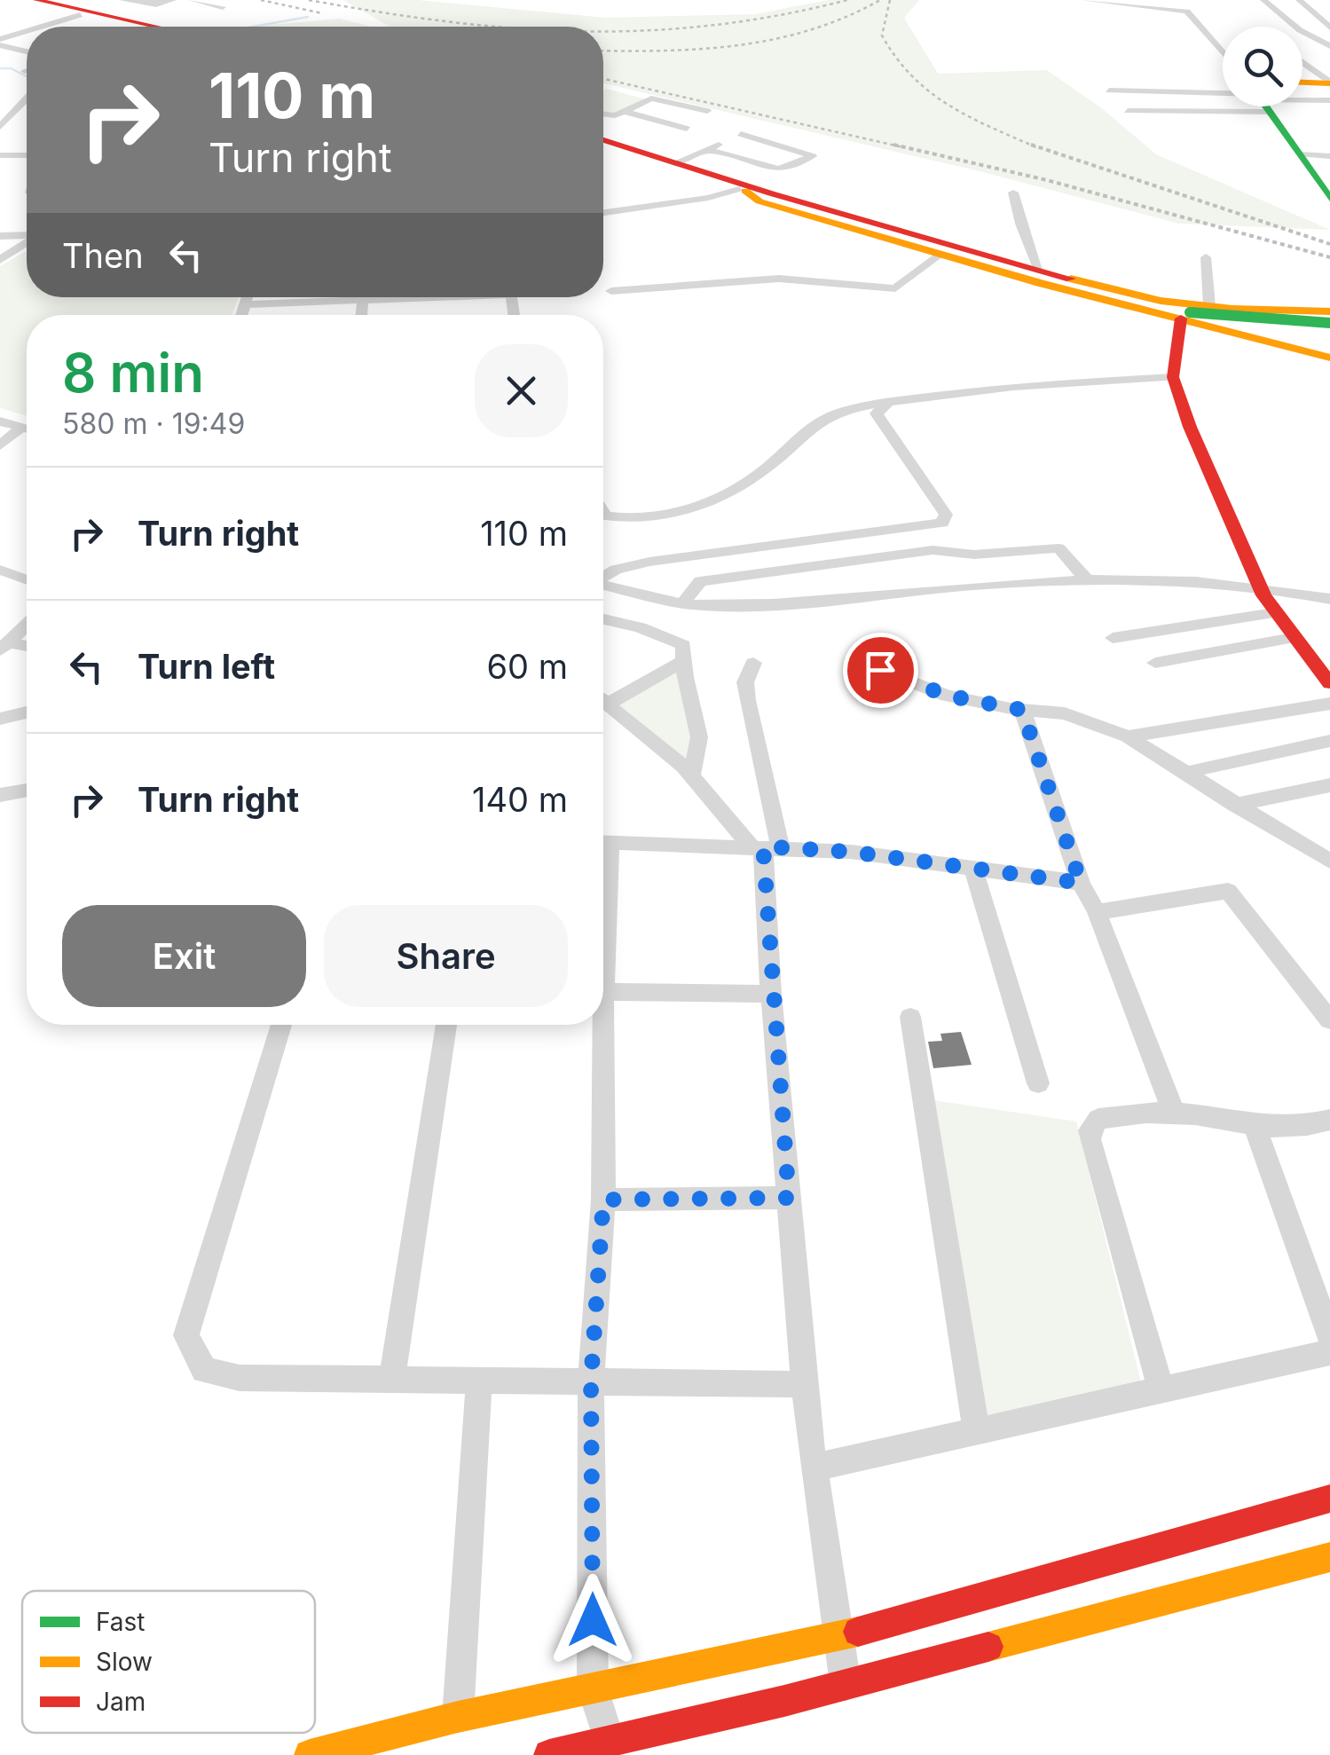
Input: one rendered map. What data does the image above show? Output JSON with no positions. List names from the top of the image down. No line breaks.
{"legend":["Fast","Slow","Jam"],"page":{"turn":["110 m","Turn right"],"then":"Then","heading":["8 min","580 m · 19:49"],"list":[{"name":"Turn right","value":"110 m"},{"name":"Turn left","value":"60 m"},{"name":"Turn right","value":"140 m"}],"buttons":["Exit","Share"]}}
